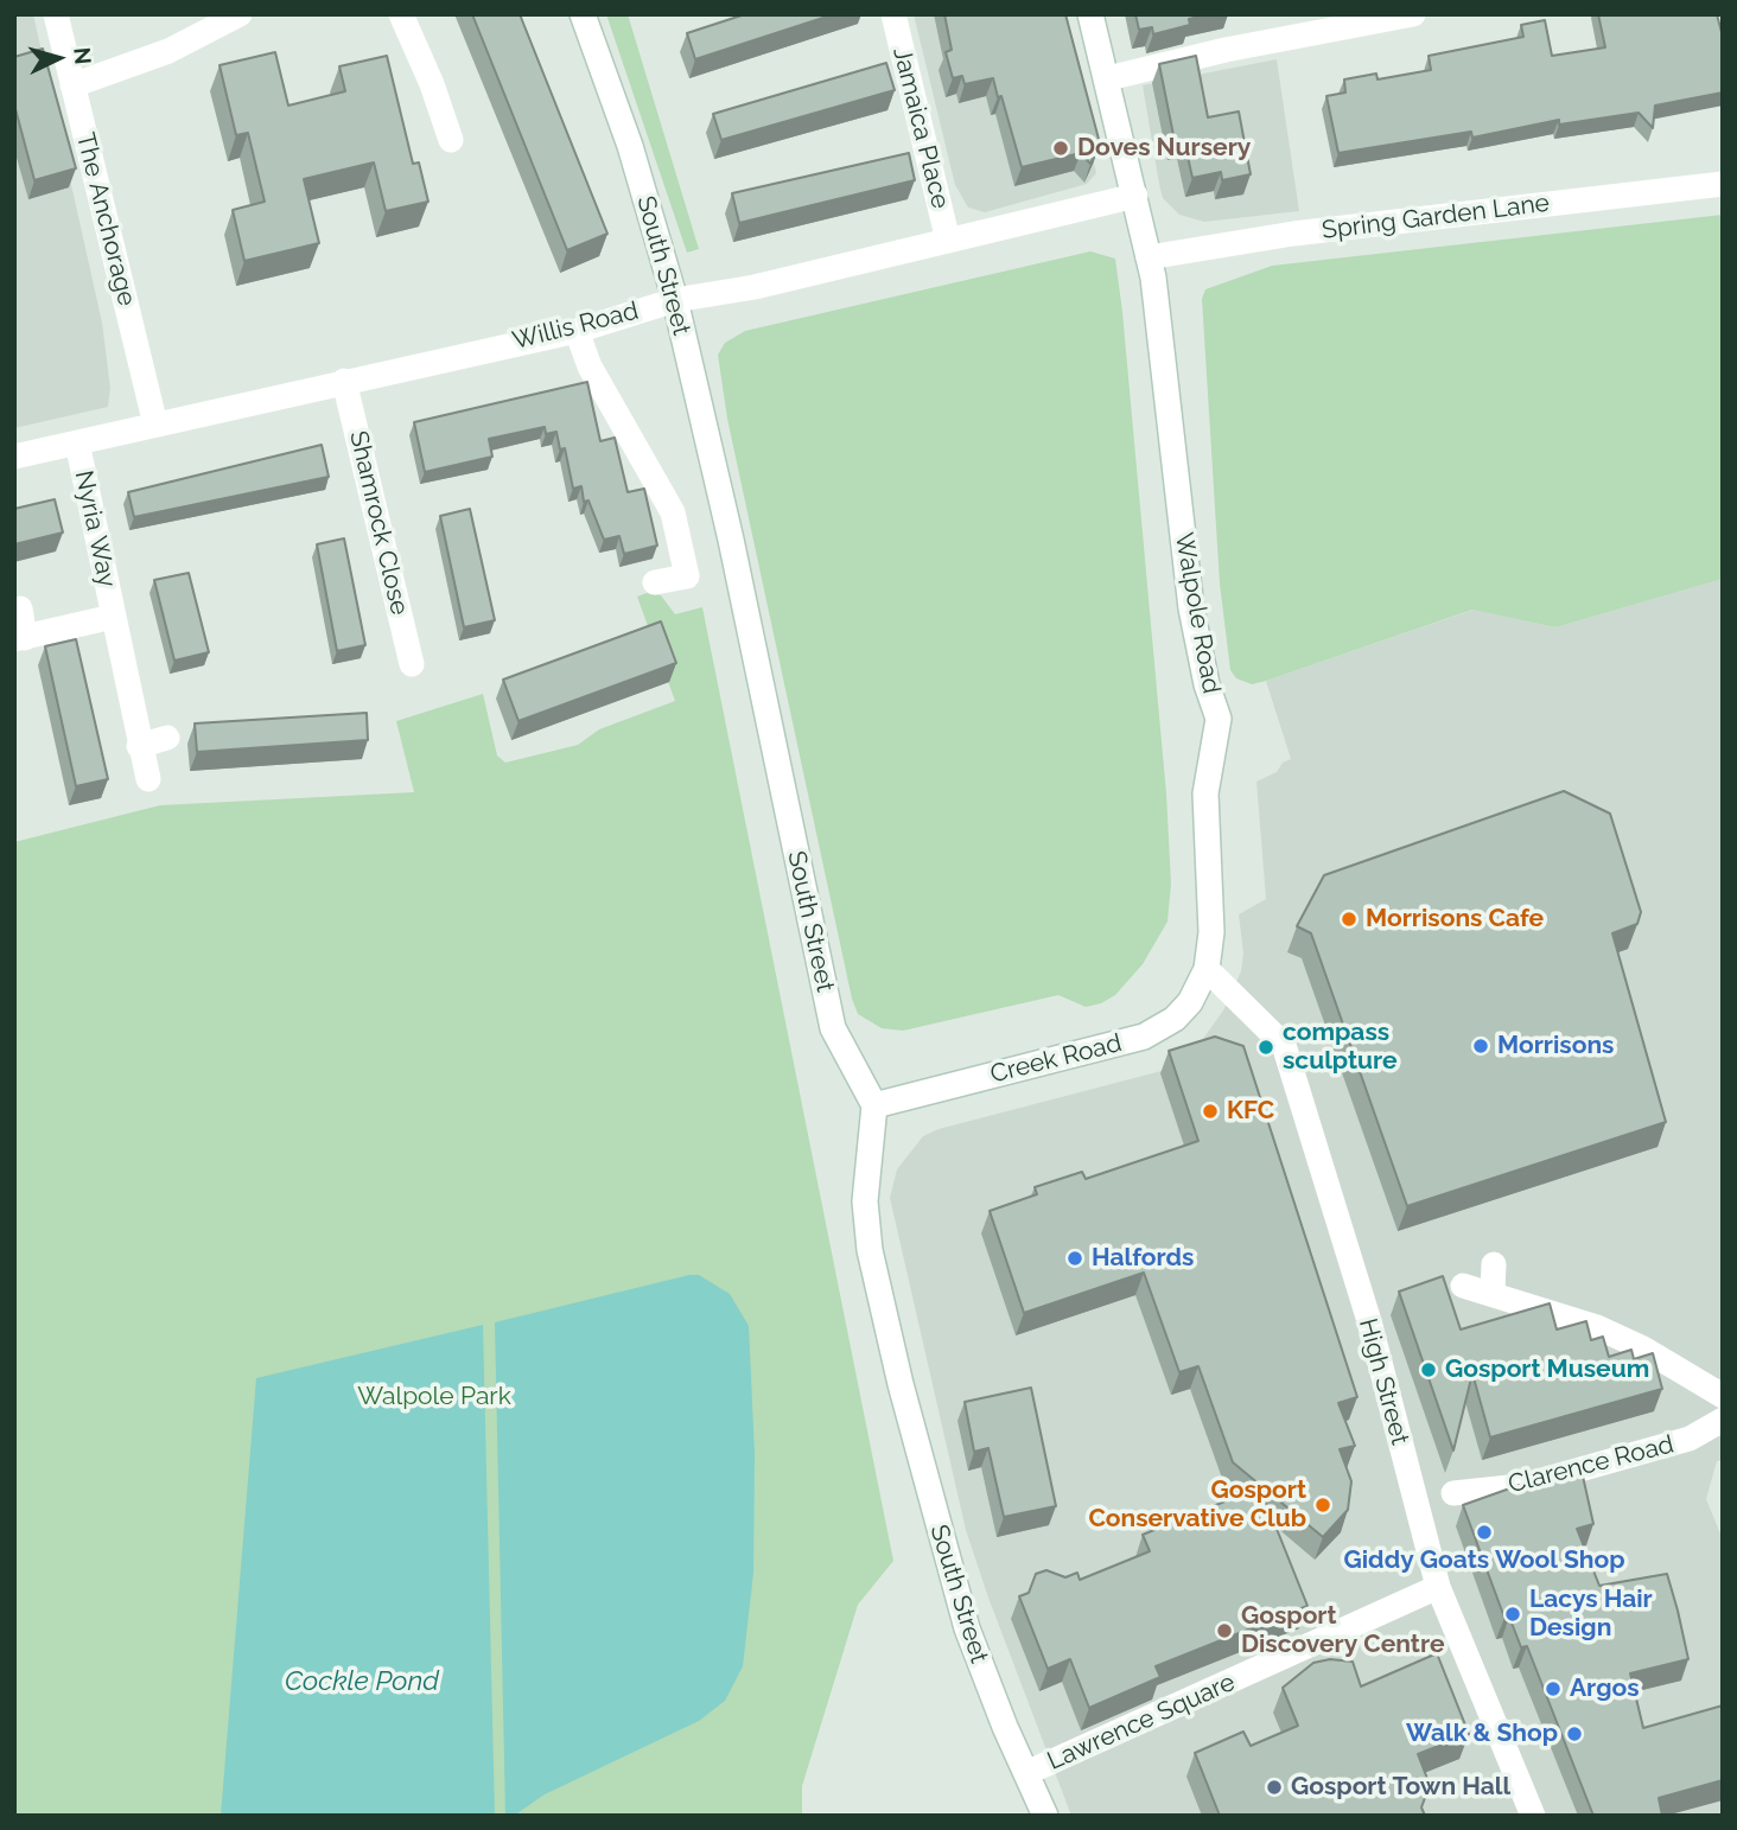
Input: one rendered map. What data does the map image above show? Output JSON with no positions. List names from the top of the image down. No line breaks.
{"streets":{"street":["Jamaica Place","Spring Garden Lane","The Anchorage","South Street","Willis Road","Shamrock Close","Nyria Way","Walpole Road","Creek Road","High Street","Clarence Road","Lawrence Square"]},"crossings":[["Jamaica Place","Willis Road"],["Spring Garden Lane","Walpole Road"],["The Anchorage","Willis Road"],["South Street","Willis Road"],["South Street","Creek Road"],["South Street","Lawrence Square"],["Willis Road","Shamrock Close"],["Willis Road","Nyria Way"],["Willis Road","Walpole Road"],["Walpole Road","Creek Road"],["Walpole Road","High Street"],["Creek Road","High Street"],["High Street","Lawrence Square"]],"water":["Cockle Pond"],"parks":["Walpole Park"],"places":["Doves Nursery","Morrisons Cafe","Morrisons","compass sculpture","KFC","Halfords","Gosport Museum","Gosport Conservative Club","Giddy Goats Wool Shop","Lacys Hair Design","Gosport Discovery Centre","Argos","Walk & Shop","Gosport Town Hall"],"north":"right"}
